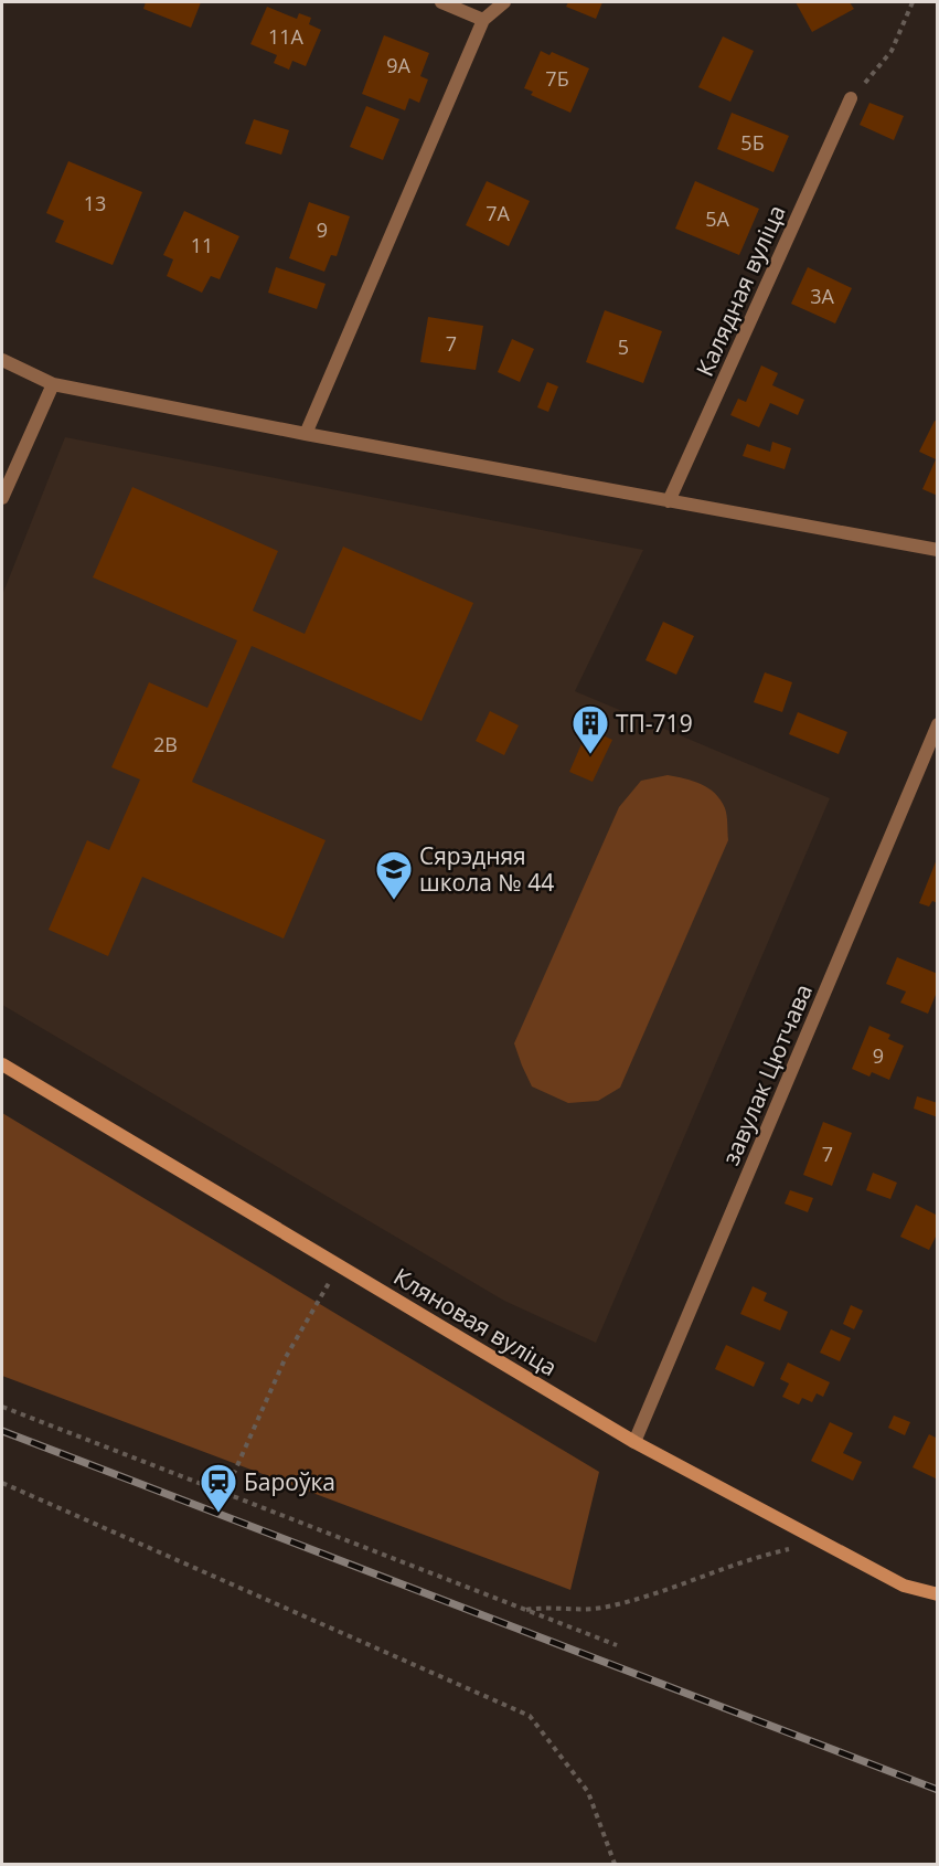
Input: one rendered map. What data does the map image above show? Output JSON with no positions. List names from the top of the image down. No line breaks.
{"streets":{"street":["Калядная вуліца","завулак Цютчава","Кляновая вуліца"]},"crossings":[["завулак Цютчава","Кляновая вуліца"]],"places":{"building":["ТП-719"],"school or university":["Сярэдняя школа № 44"],"station":["Бароўка"]},"house_numbers":["11А","9А","7Б","5Б","13","7А","5А","9","11","3А","7","5","2В","9","7"]}
